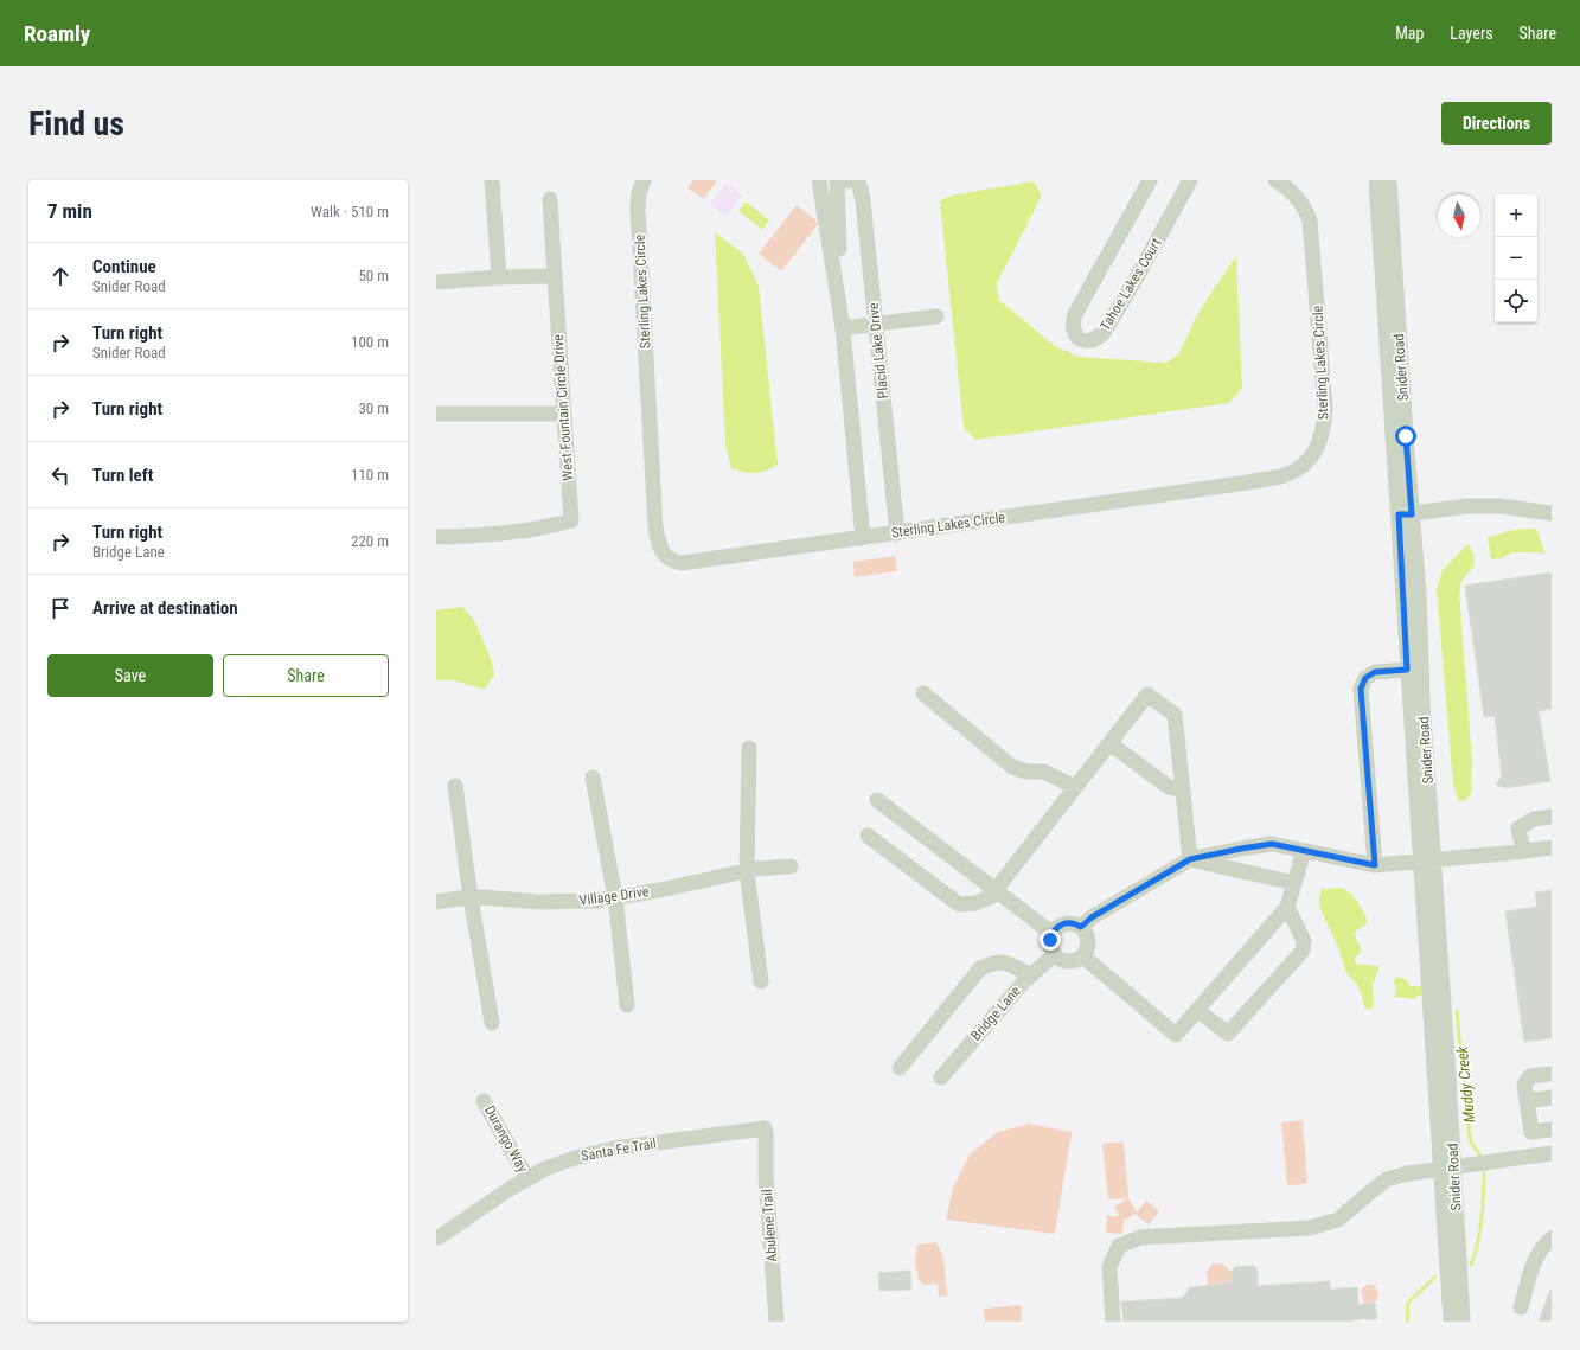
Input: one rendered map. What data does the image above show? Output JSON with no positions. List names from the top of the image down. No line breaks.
{"streets":{"street":["Tahoe Lakes Court","Sterling Lakes Circle","Placid Lake Drive","Snider Road","West Fountain Circle Drive","Village Drive","Bridge Lane","Durango Way","Santa Fe Trail","Abulene Trail"]},"crossings":[["Sterling Lakes Circle","Placid Lake Drive"],["Durango Way","Santa Fe Trail"],["Santa Fe Trail","Abulene Trail"]],"water":["Muddy Creek"],"north":"bottom","page":{"header":"Roamly","nav":["Map","Layers","Share"],"buttons":["Directions",["Save","Share"]],"title":"Find us","heading":["7 min","Walk · 510 m"],"map_buttons":["+","−"],"list":[["Continue","Snider Road","50 m"],["Turn right","Snider Road","100 m"],["Turn right","30 m"],["Turn left","110 m"],["Turn right","Bridge Lane","220 m"],"Arrive at destination"]}}
